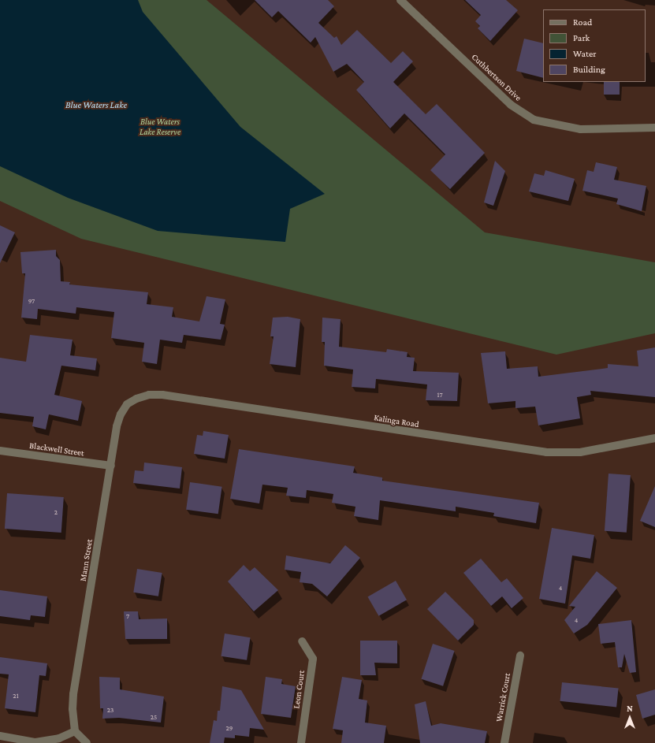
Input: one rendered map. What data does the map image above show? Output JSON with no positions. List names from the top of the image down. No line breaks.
{"streets":{"street":["Cuthbertson Drive","Kalinga Road","Blackwell Street","Mann Street","Leon Court","Warrick Court"]},"crossings":[["Kalinga Road","Mann Street"],["Blackwell Street","Mann Street"]],"water":["Blue Waters Lake"],"parks":["Blue Waters Lake Reserve"],"house_numbers":["97","17","2","4","7","4","21","23","25","29"],"legend":["Road","Park","Water","Building"],"north":"top"}
